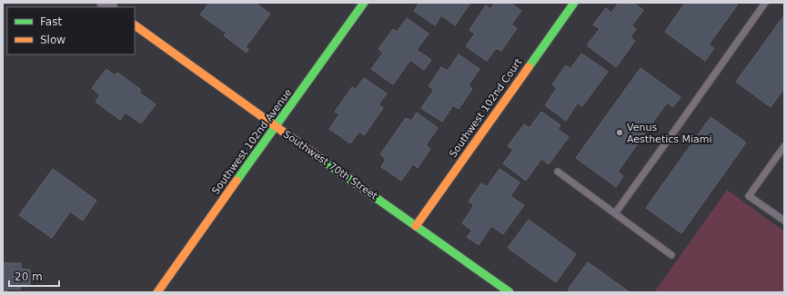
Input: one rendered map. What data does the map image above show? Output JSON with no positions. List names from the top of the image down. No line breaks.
{"streets":{"street":["Southwest 102nd Court","Southwest 102nd Avenue","Southwest 70th Street"]},"crossings":[["Southwest 102nd Court","Southwest 70th Street"],["Southwest 102nd Avenue","Southwest 70th Street"]],"places":["Venus Aesthetics Miami"],"legend":["Fast","Slow"],"scale_bar":"20 m"}
